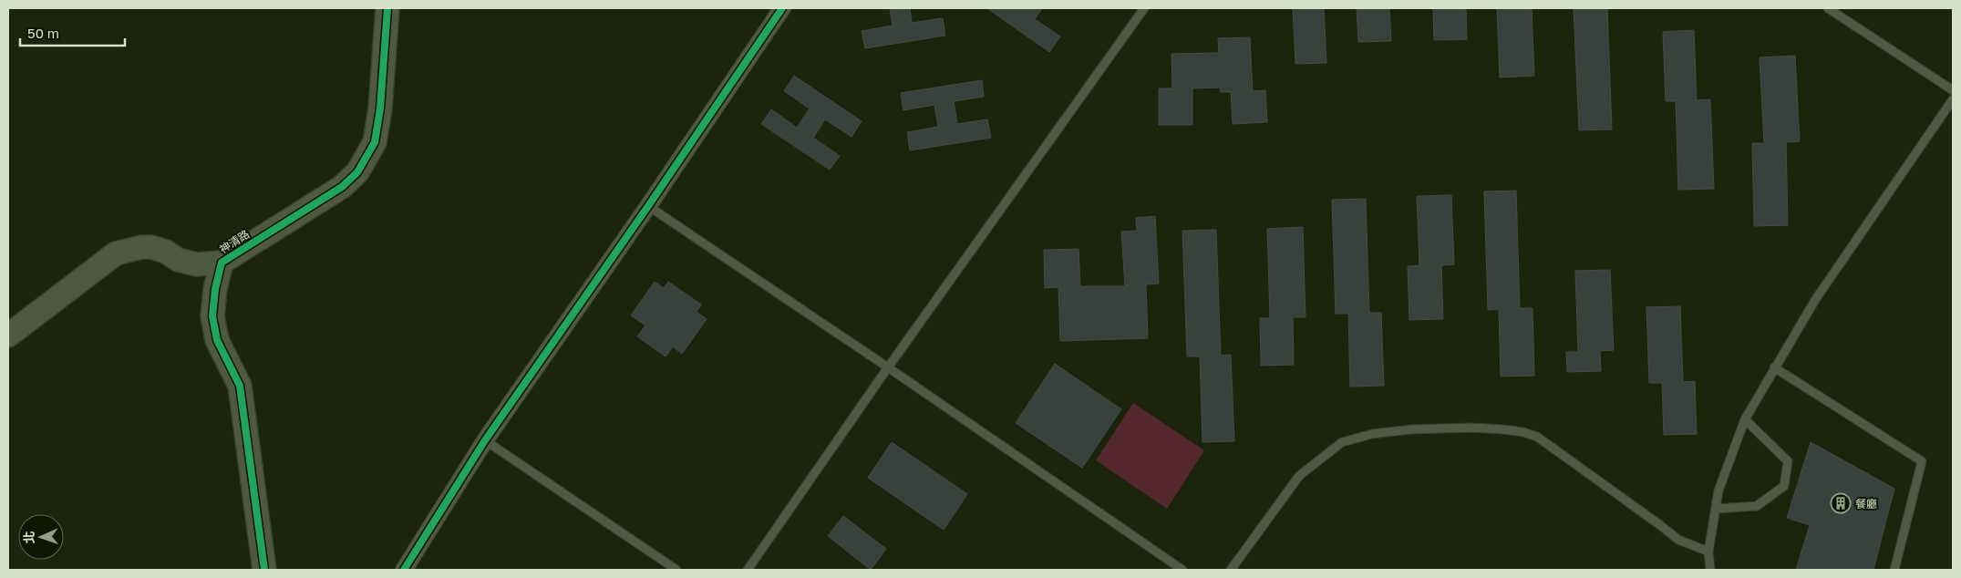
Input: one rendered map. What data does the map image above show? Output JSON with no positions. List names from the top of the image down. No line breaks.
{"streets":{"street":["神清路"]},"places":{"building":["餐廳"]},"scale_bar":"50 m","north":"left"}
